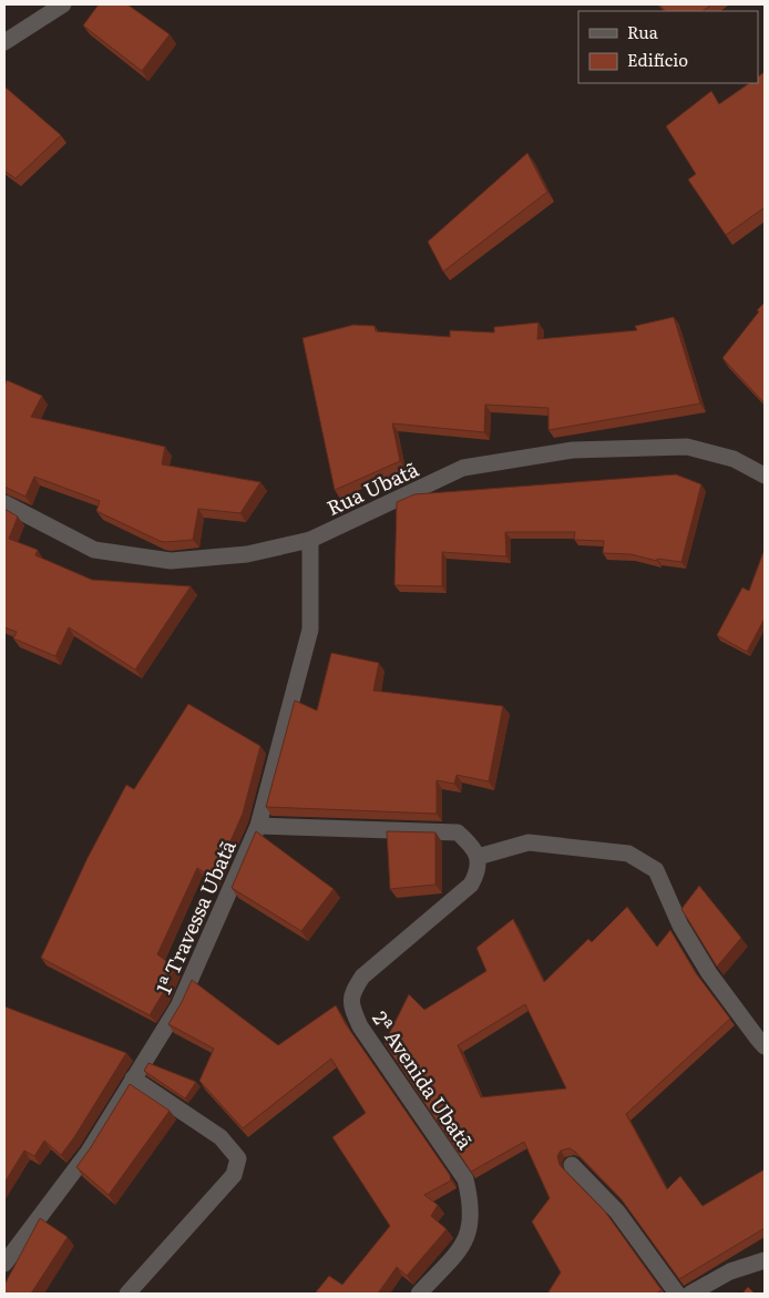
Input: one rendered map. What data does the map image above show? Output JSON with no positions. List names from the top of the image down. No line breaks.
{"streets":{"street":["Rua Ubatã","1ª Travessa Ubatã","2ª Avenida Ubatã"]},"crossings":[["Rua Ubatã","1ª Travessa Ubatã"]],"legend":["Rua","Edifício"]}
